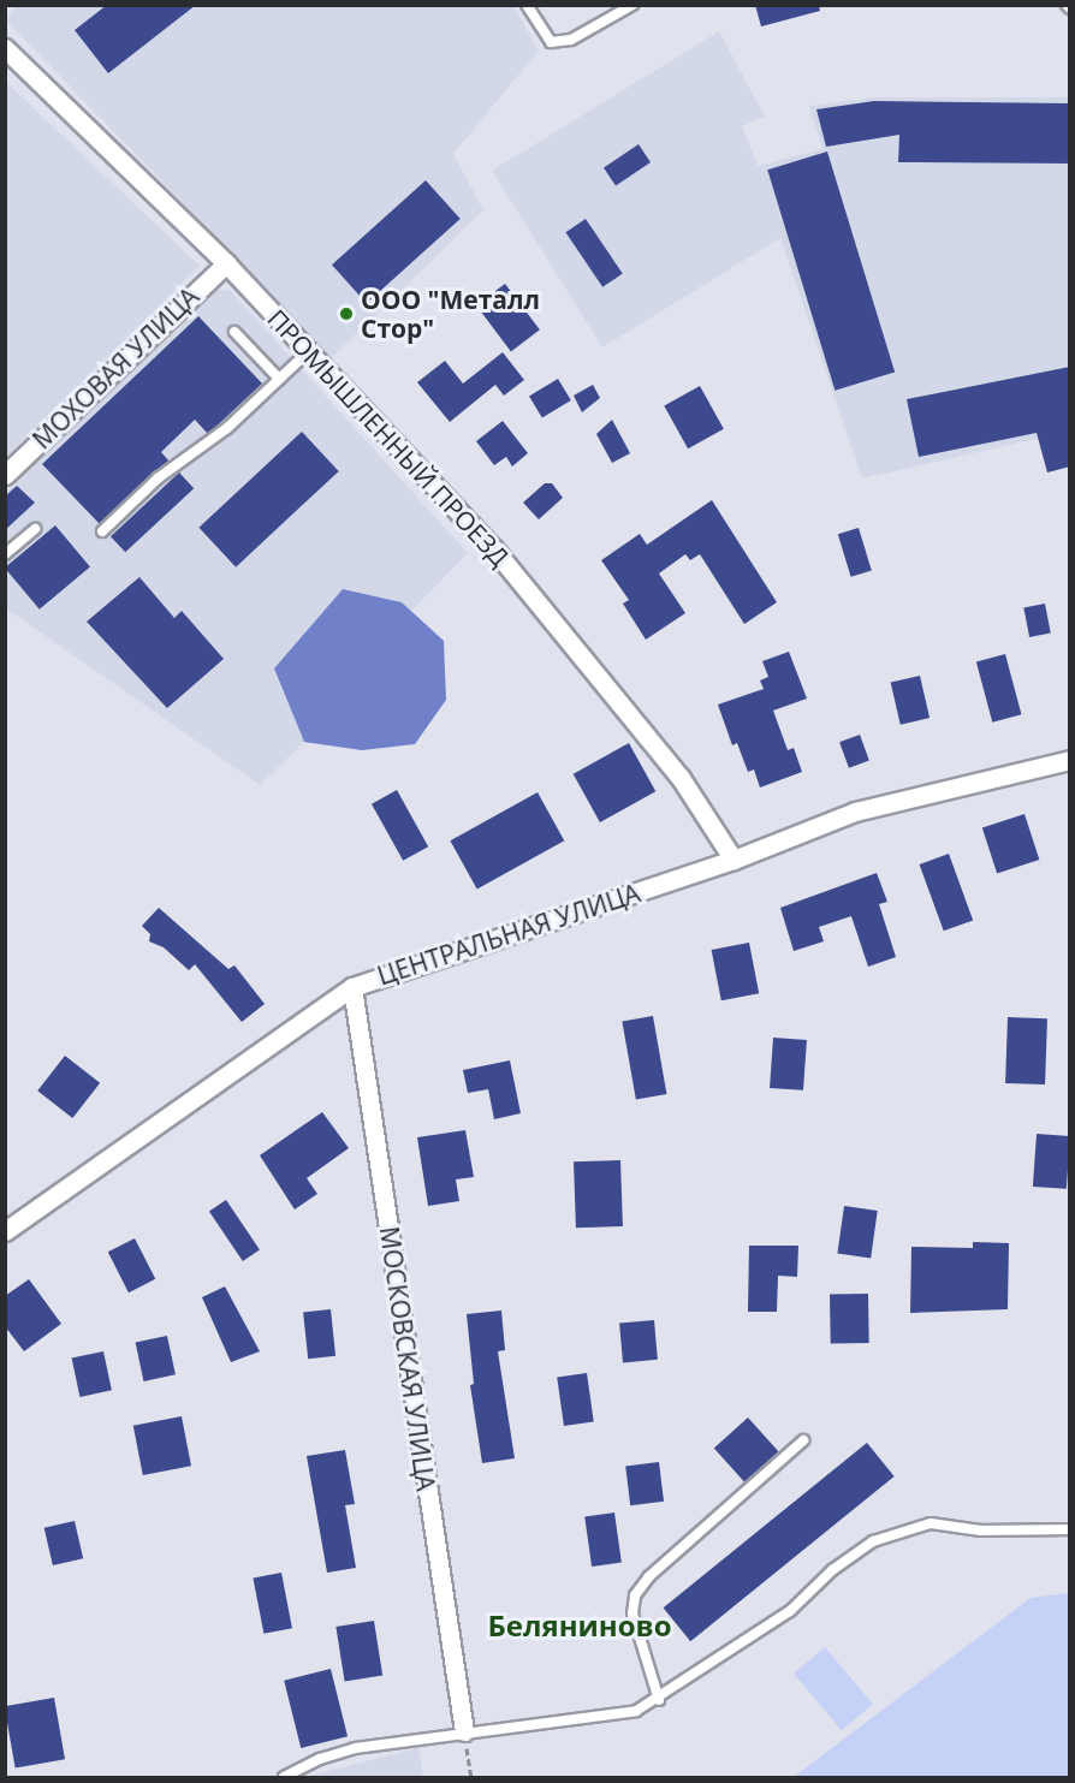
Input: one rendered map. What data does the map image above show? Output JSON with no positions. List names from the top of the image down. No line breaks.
{"streets":{"street":["МОХОВАЯ УЛИЦА","ПРОМЫШЛЕННЫЙ ПРОЕЗД","ЦЕНТРАЛЬНАЯ УЛИЦА","МОСКОВСКАЯ УЛИЦА"]},"crossings":[["МОХОВАЯ УЛИЦА","ПРОМЫШЛЕННЫЙ ПРОЕЗД"],["ПРОМЫШЛЕННЫЙ ПРОЕЗД","ЦЕНТРАЛЬНАЯ УЛИЦА"],["ЦЕНТРАЛЬНАЯ УЛИЦА","МОСКОВСКАЯ УЛИЦА"]],"districts":["Беляниново"],"places":["ООО \"Металл Стор\""]}
